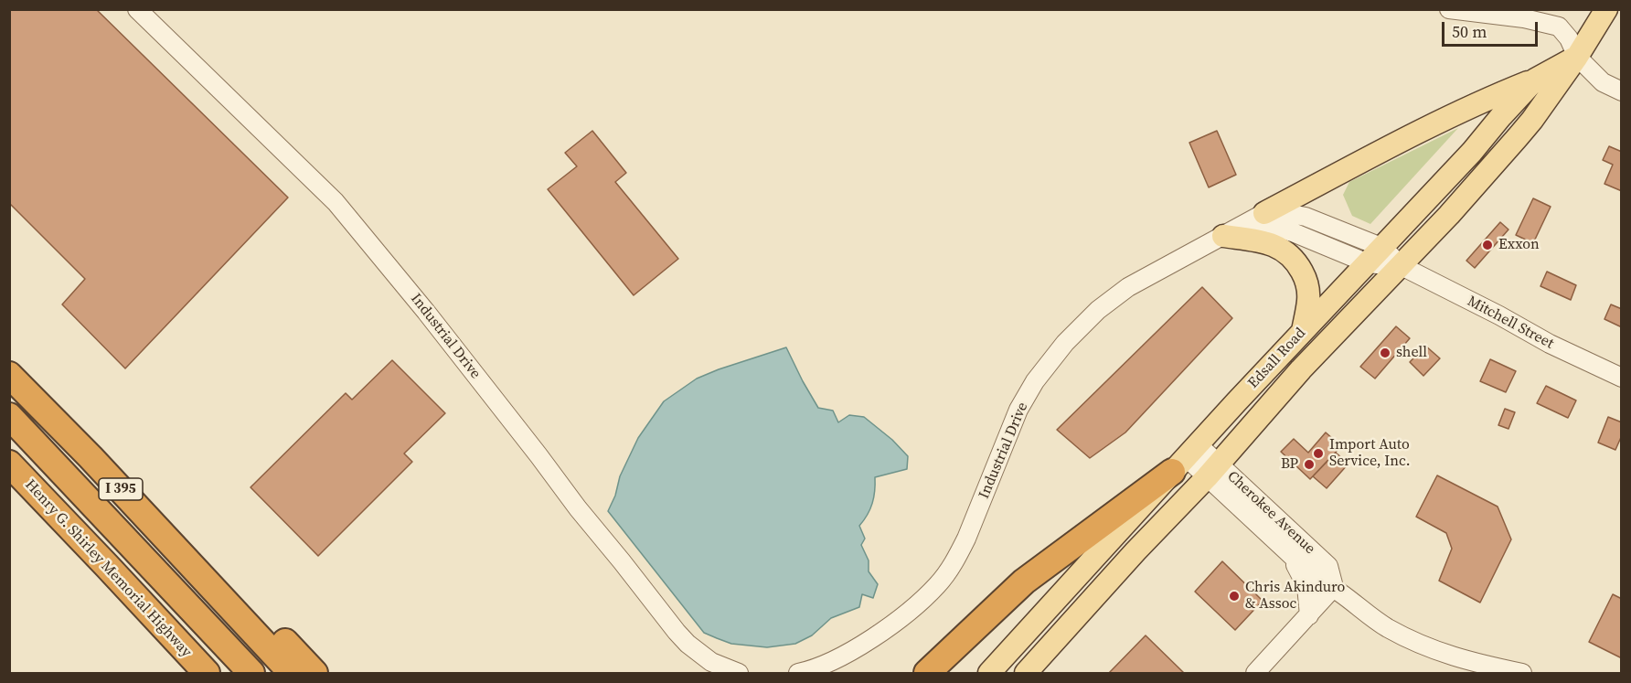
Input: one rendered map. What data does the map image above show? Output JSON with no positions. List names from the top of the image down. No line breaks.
{"streets":{"highway":["I 395","Henry G. Shirley Memorial Highway"],"main road":["Edsall Road"],"street":["Mitchell Street","Industrial Drive","Cherokee Avenue"]},"crossings":[["Mitchell Street","Industrial Drive"],["Mitchell Street","Edsall Road"],["Industrial Drive","Edsall Road"],["Edsall Road","Cherokee Avenue"]],"places":["Exxon","shell","Import Auto Service, Inc.","BP","Chris Akinduro & Assoc"],"scale_bar":"50 m"}
